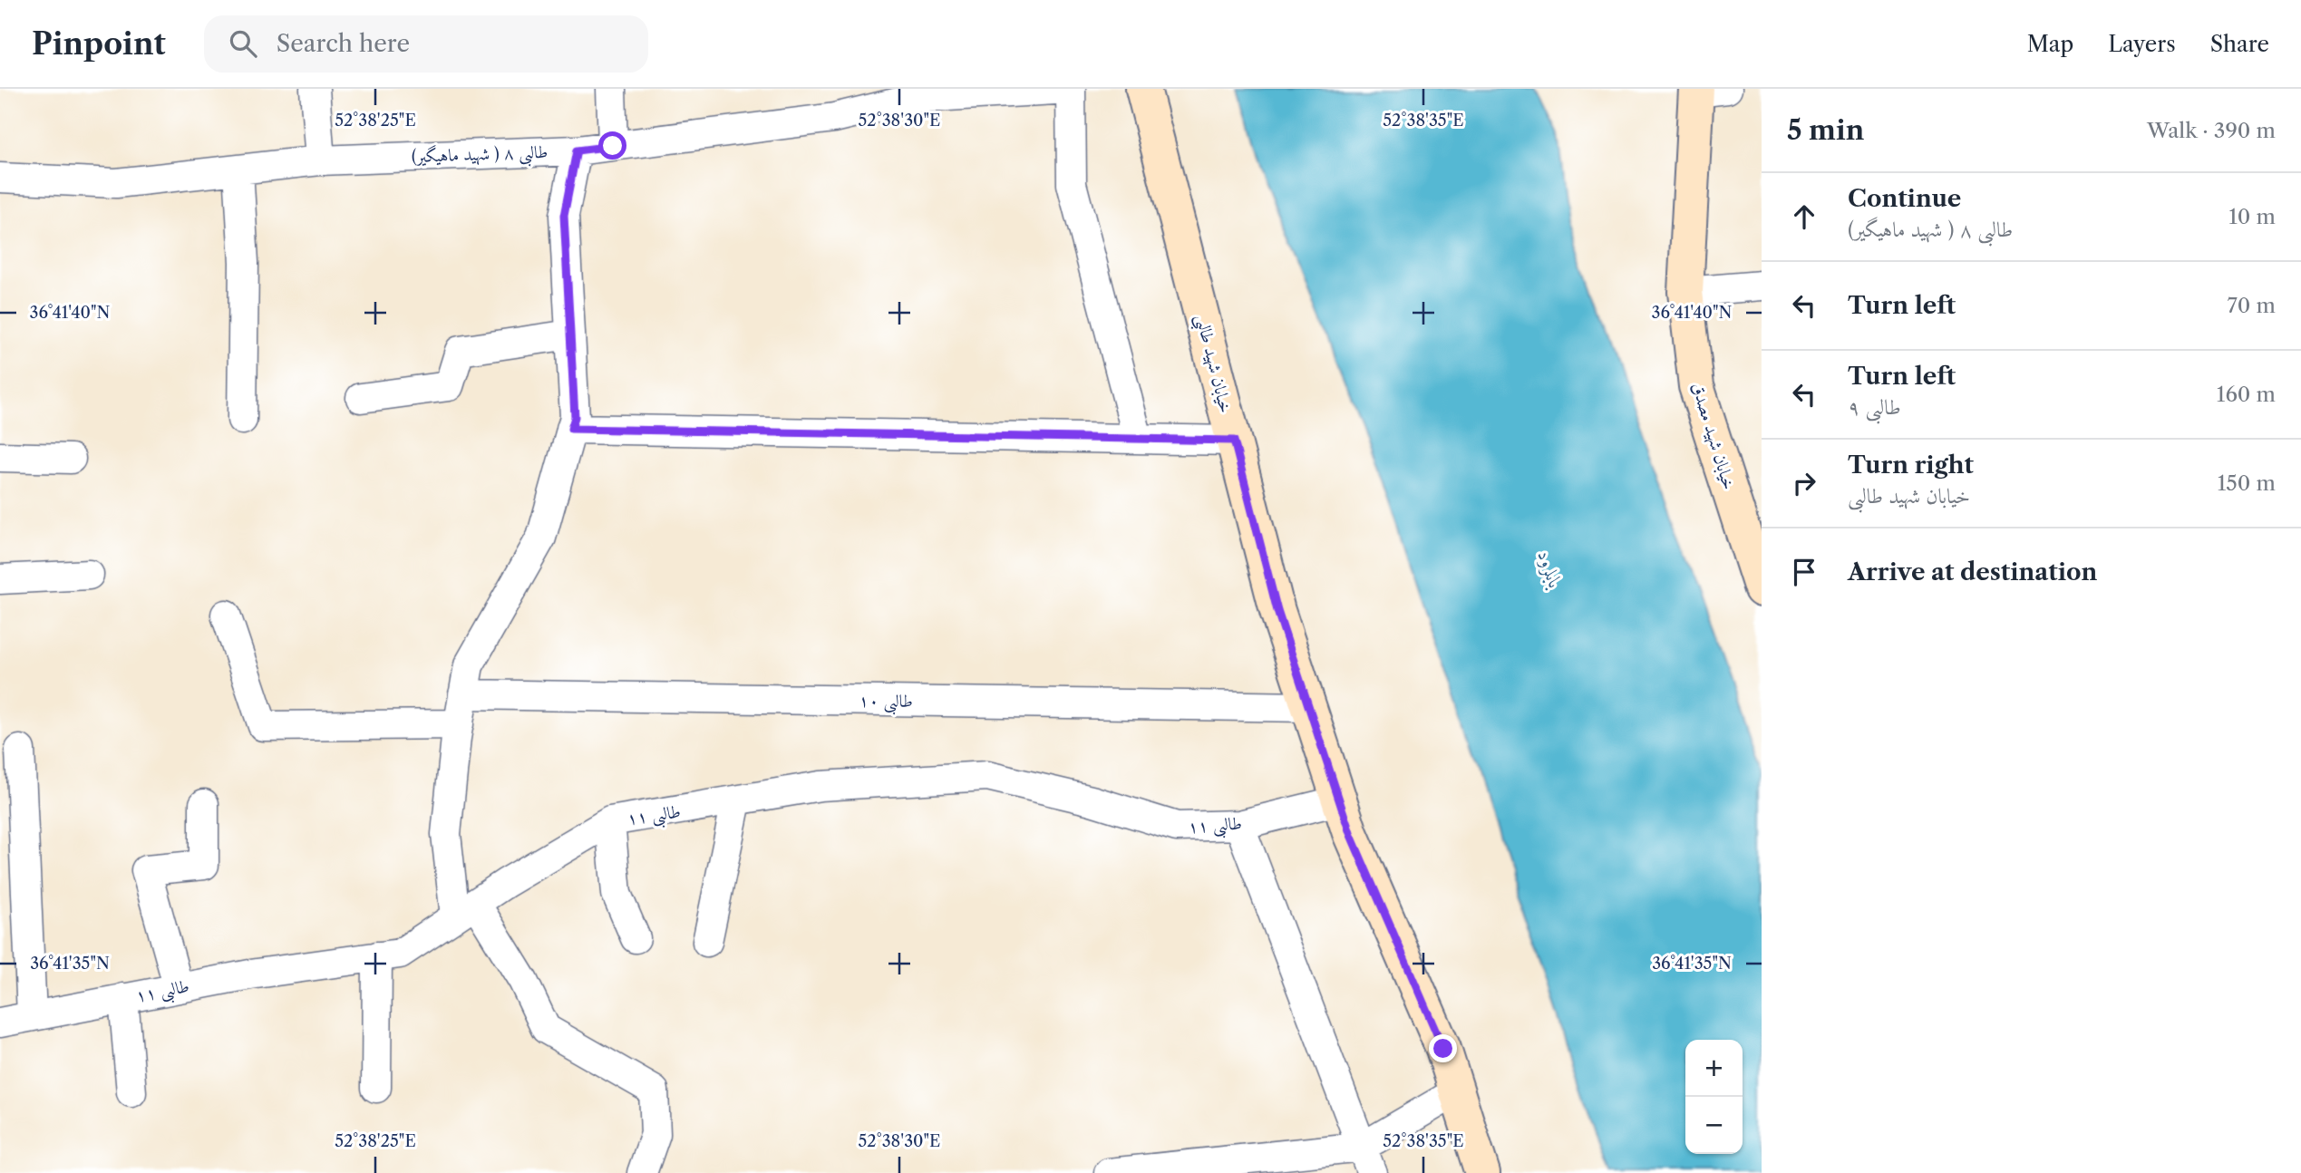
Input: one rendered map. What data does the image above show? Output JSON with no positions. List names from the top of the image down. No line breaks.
{"streets":{"street":["طالبی ۸ ( شهید ماهیگیر)","خیابان شهید طالبی","خیابان شهید مصدق","طالبی ۱۰","طالبی ۱۱"]},"crossings":[["خیابان شهید طالبی","طالبی ۱۰"],["خیابان شهید طالبی","طالبی ۱۱"]],"water":["بابلرود"],"page":{"header":"Pinpoint","search":"Search here","nav":["Map","Layers","Share"],"heading":["5 min","Walk · 390 m"],"list":[["Continue","طالبی ۸ ( شهید ماهیگیر)","10 m"],["Turn left","70 m"],["Turn left","طالبی ۹","160 m"],["Turn right","خیابان شهید طالبی","150 m"],"Arrive at destination"],"map_buttons":["+","−"]},"coordinates":["52°38'25\"E","52°38'30\"E","52°38'35\"E","36°41'40\"N","36°41'35\"N"]}
